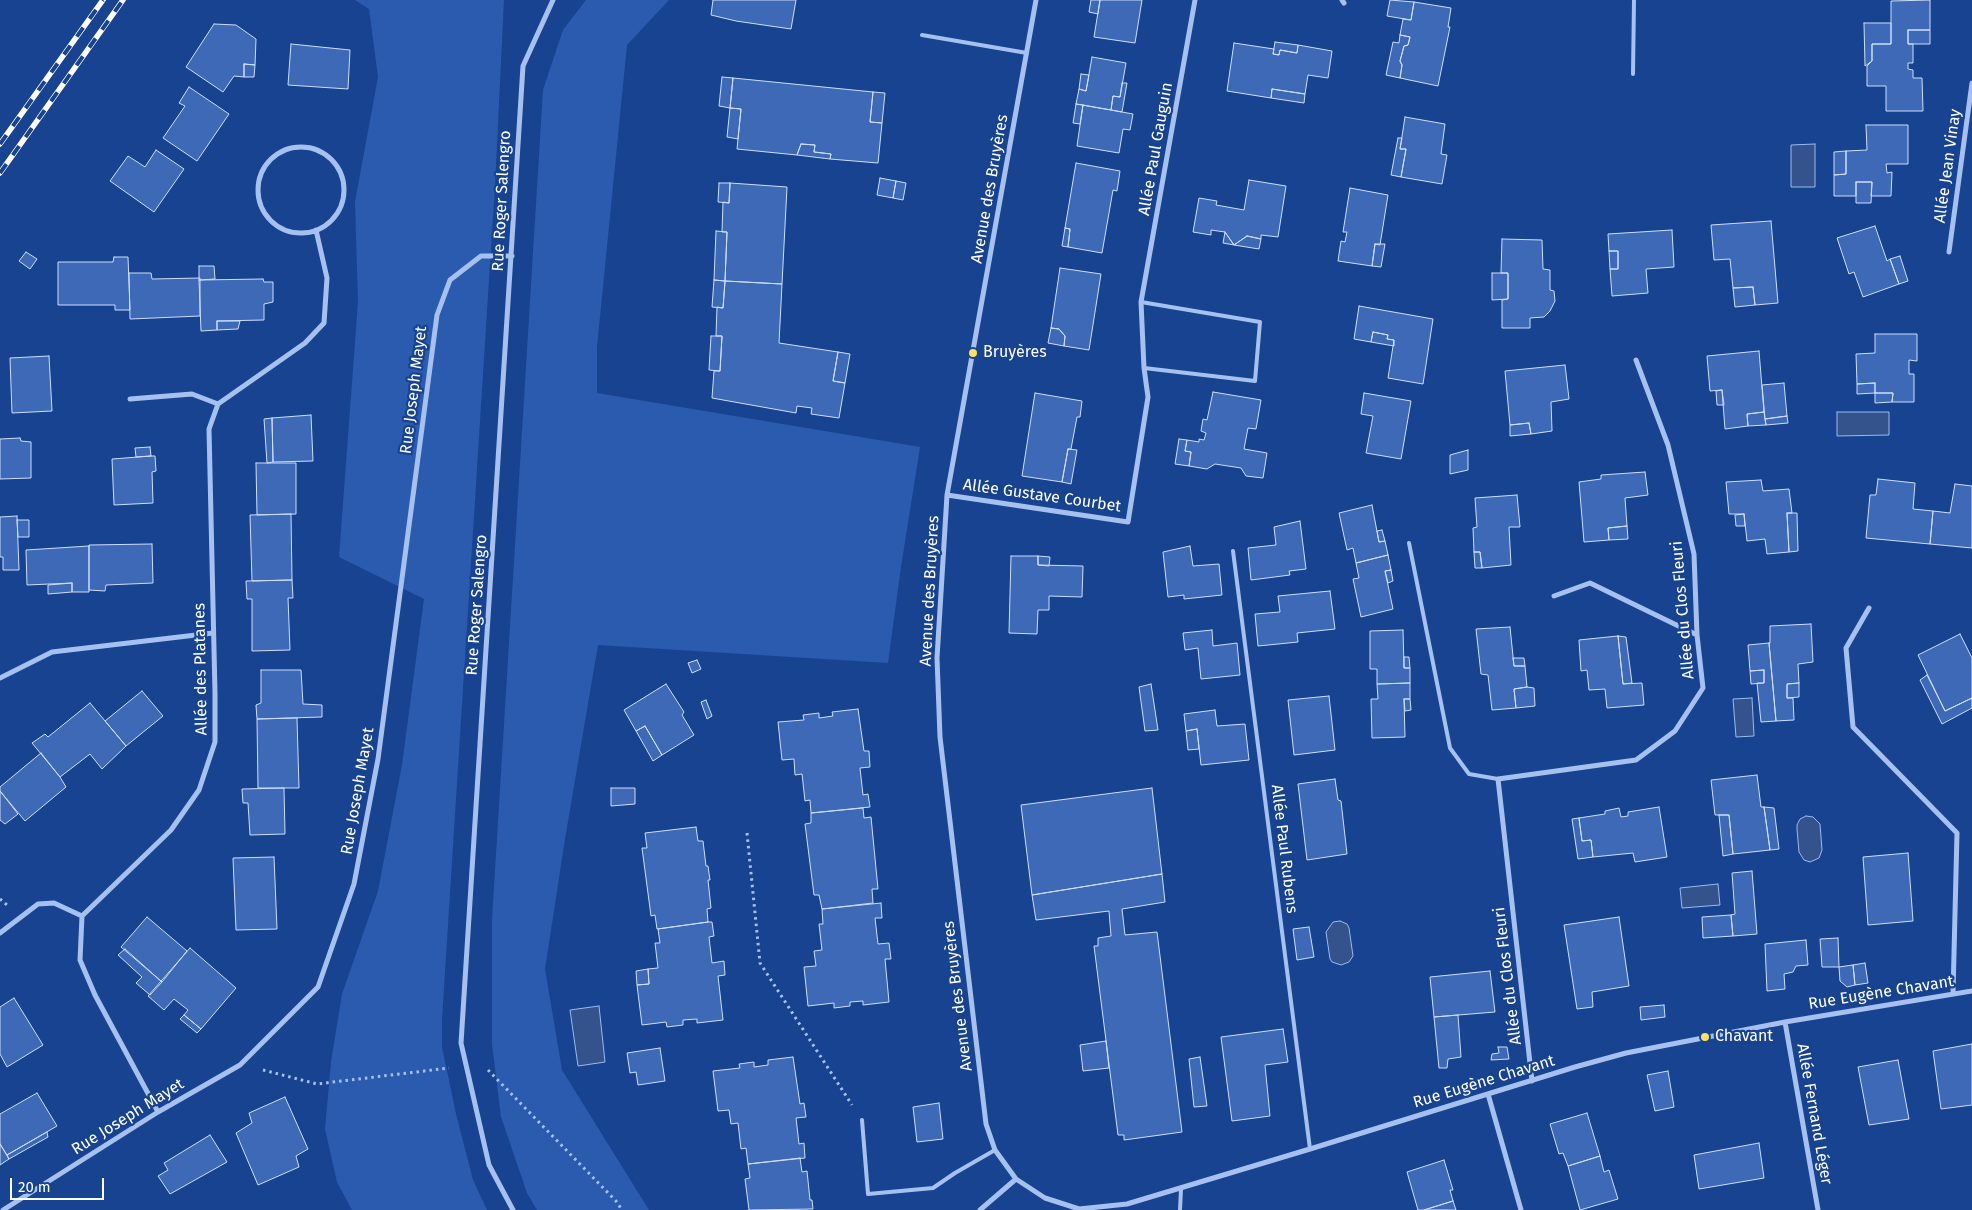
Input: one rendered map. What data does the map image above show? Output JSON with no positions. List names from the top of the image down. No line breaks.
{"streets":{"street":["Allée Paul Gauguin","Allée Jean Vinay","Avenue des Bruyères","Rue Roger Salengro","Rue Joseph Mayet","Allée Gustave Courbet","Allée du Clos Fleuri","Allée des Platanes","Rue Eugène Chavant","Allée Fernand Léger"],"lane":["Allée Paul Rubens"]},"crossings":[["Allée Paul Gauguin","Allée Gustave Courbet"],["Avenue des Bruyères","Allée Gustave Courbet"],["Avenue des Bruyères","Rue Eugène Chavant"],["Rue Roger Salengro","Rue Joseph Mayet"],["Allée du Clos Fleuri","Rue Eugène Chavant"],["Allée Paul Rubens","Rue Eugène Chavant"],["Rue Eugène Chavant","Allée Fernand Léger"]],"places":["Bruyères","Chavant"],"scale_bar":"20 m"}
